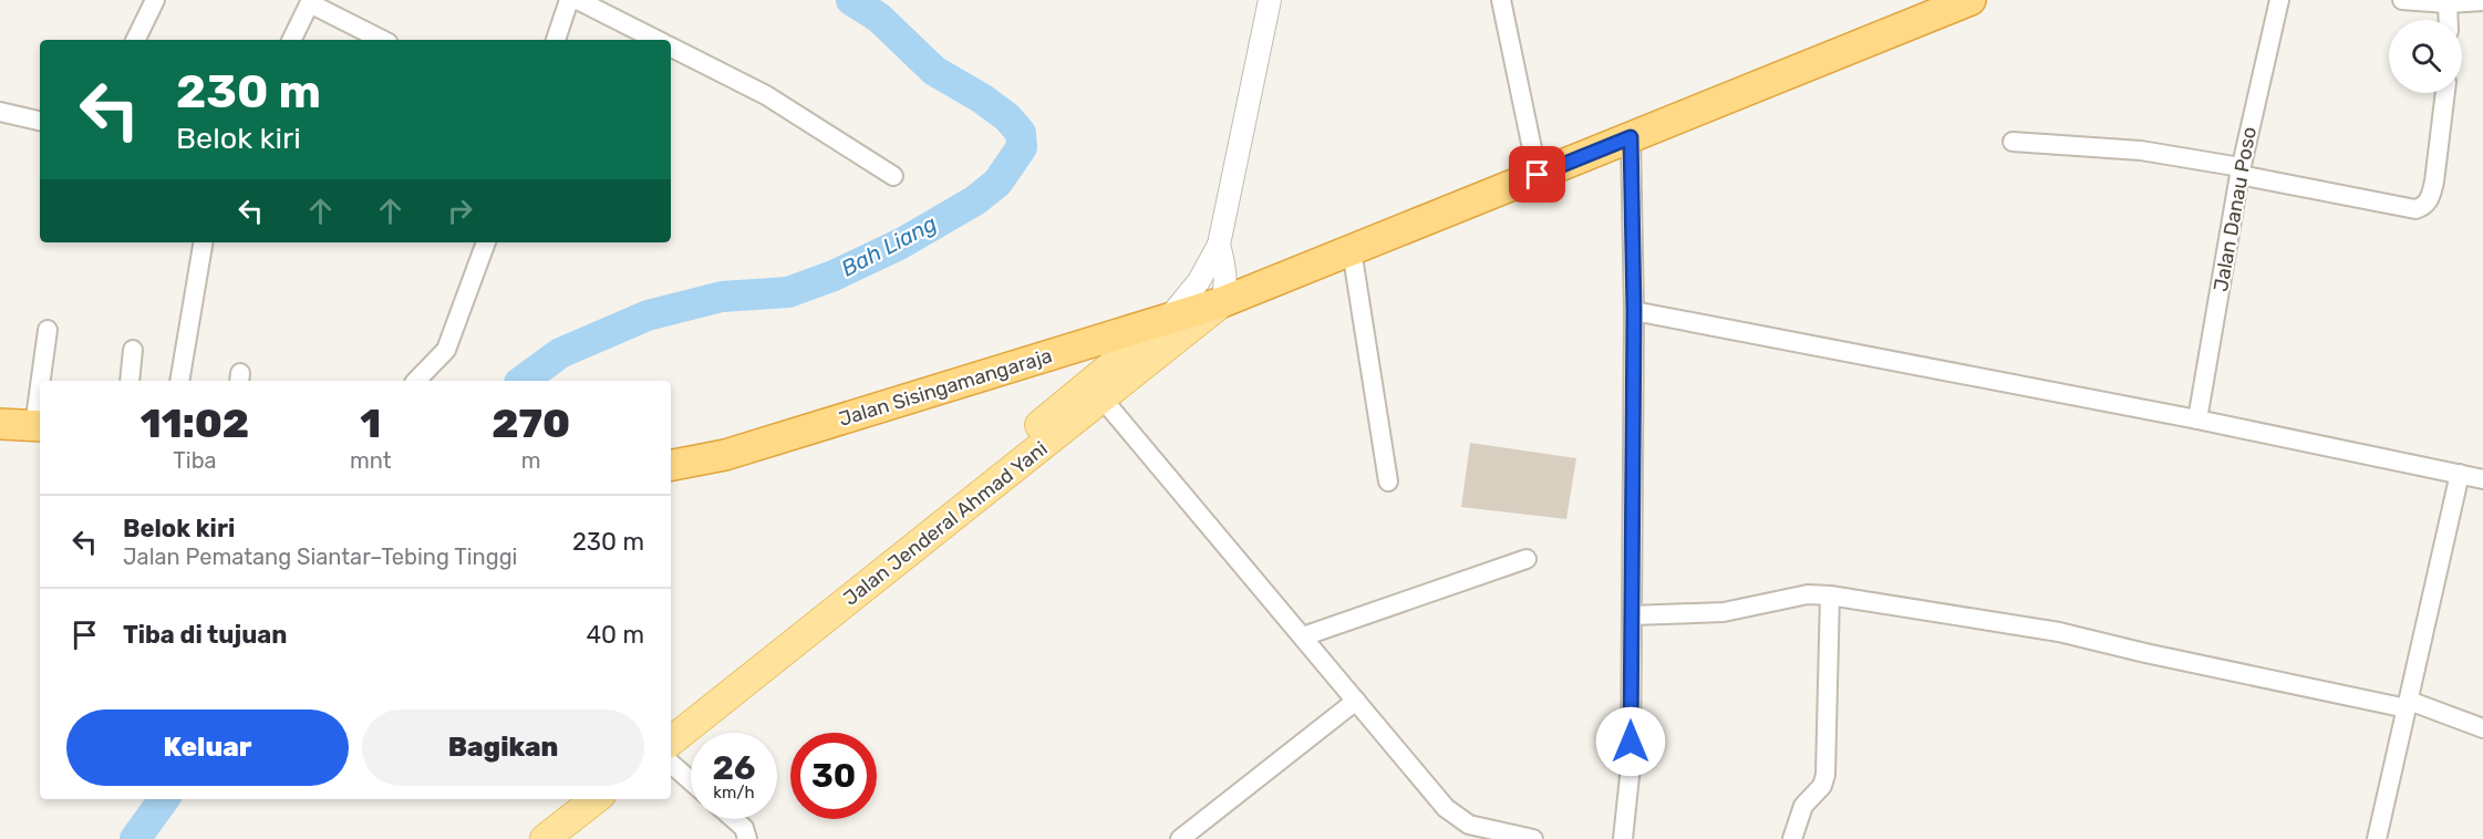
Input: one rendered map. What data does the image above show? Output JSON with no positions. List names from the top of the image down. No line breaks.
{"streets":{"highway":["Jalan Sisingamangaraja"],"main road":["Jalan Jenderal Ahmad Yani"],"street":["Jalan Danau Poso"]},"crossings":[["Jalan Sisingamangaraja","Jalan Jenderal Ahmad Yani"]],"water":["Bah Liang"],"page":{"turn":["230 m","Belok kiri"],"eta":["11:02","Tiba","1","mnt","270","m"],"list":[{"name":"Belok kiri","note":"Jalan Pematang Siantar–Tebing Tinggi","value":"230 m"},{"name":"Tiba di tujuan","value":"40 m"}],"buttons":["Keluar","Bagikan"],"speed":"26 km/h","limit":"30"}}
